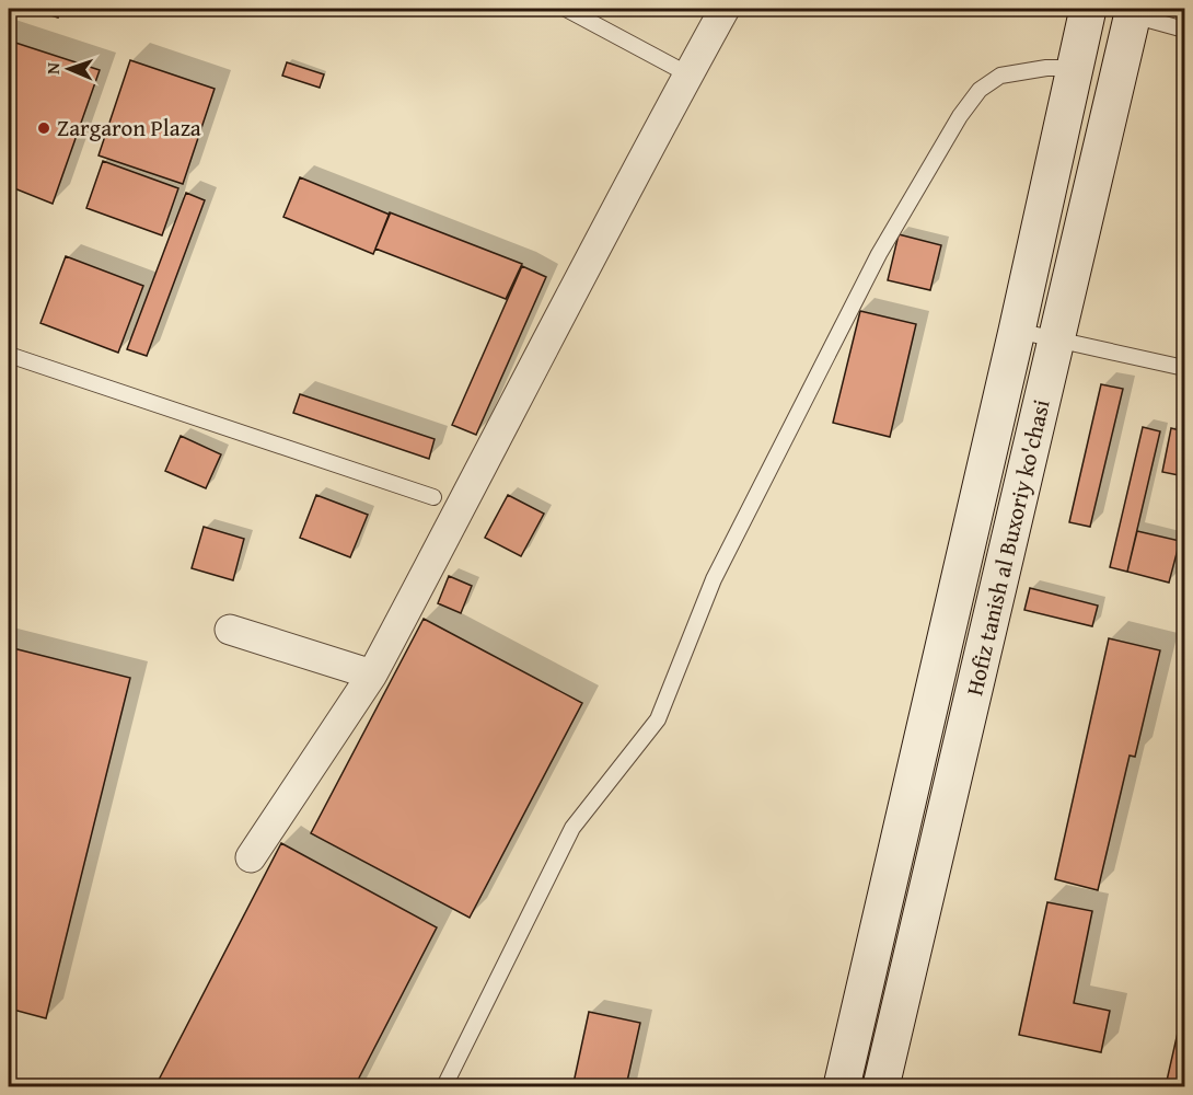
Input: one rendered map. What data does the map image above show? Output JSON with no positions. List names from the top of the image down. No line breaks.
{"streets":{"main road":["Hofiz tanish al Buxoriy ko'chasi"]},"places":["Zargaron Plaza"],"north":"left"}
